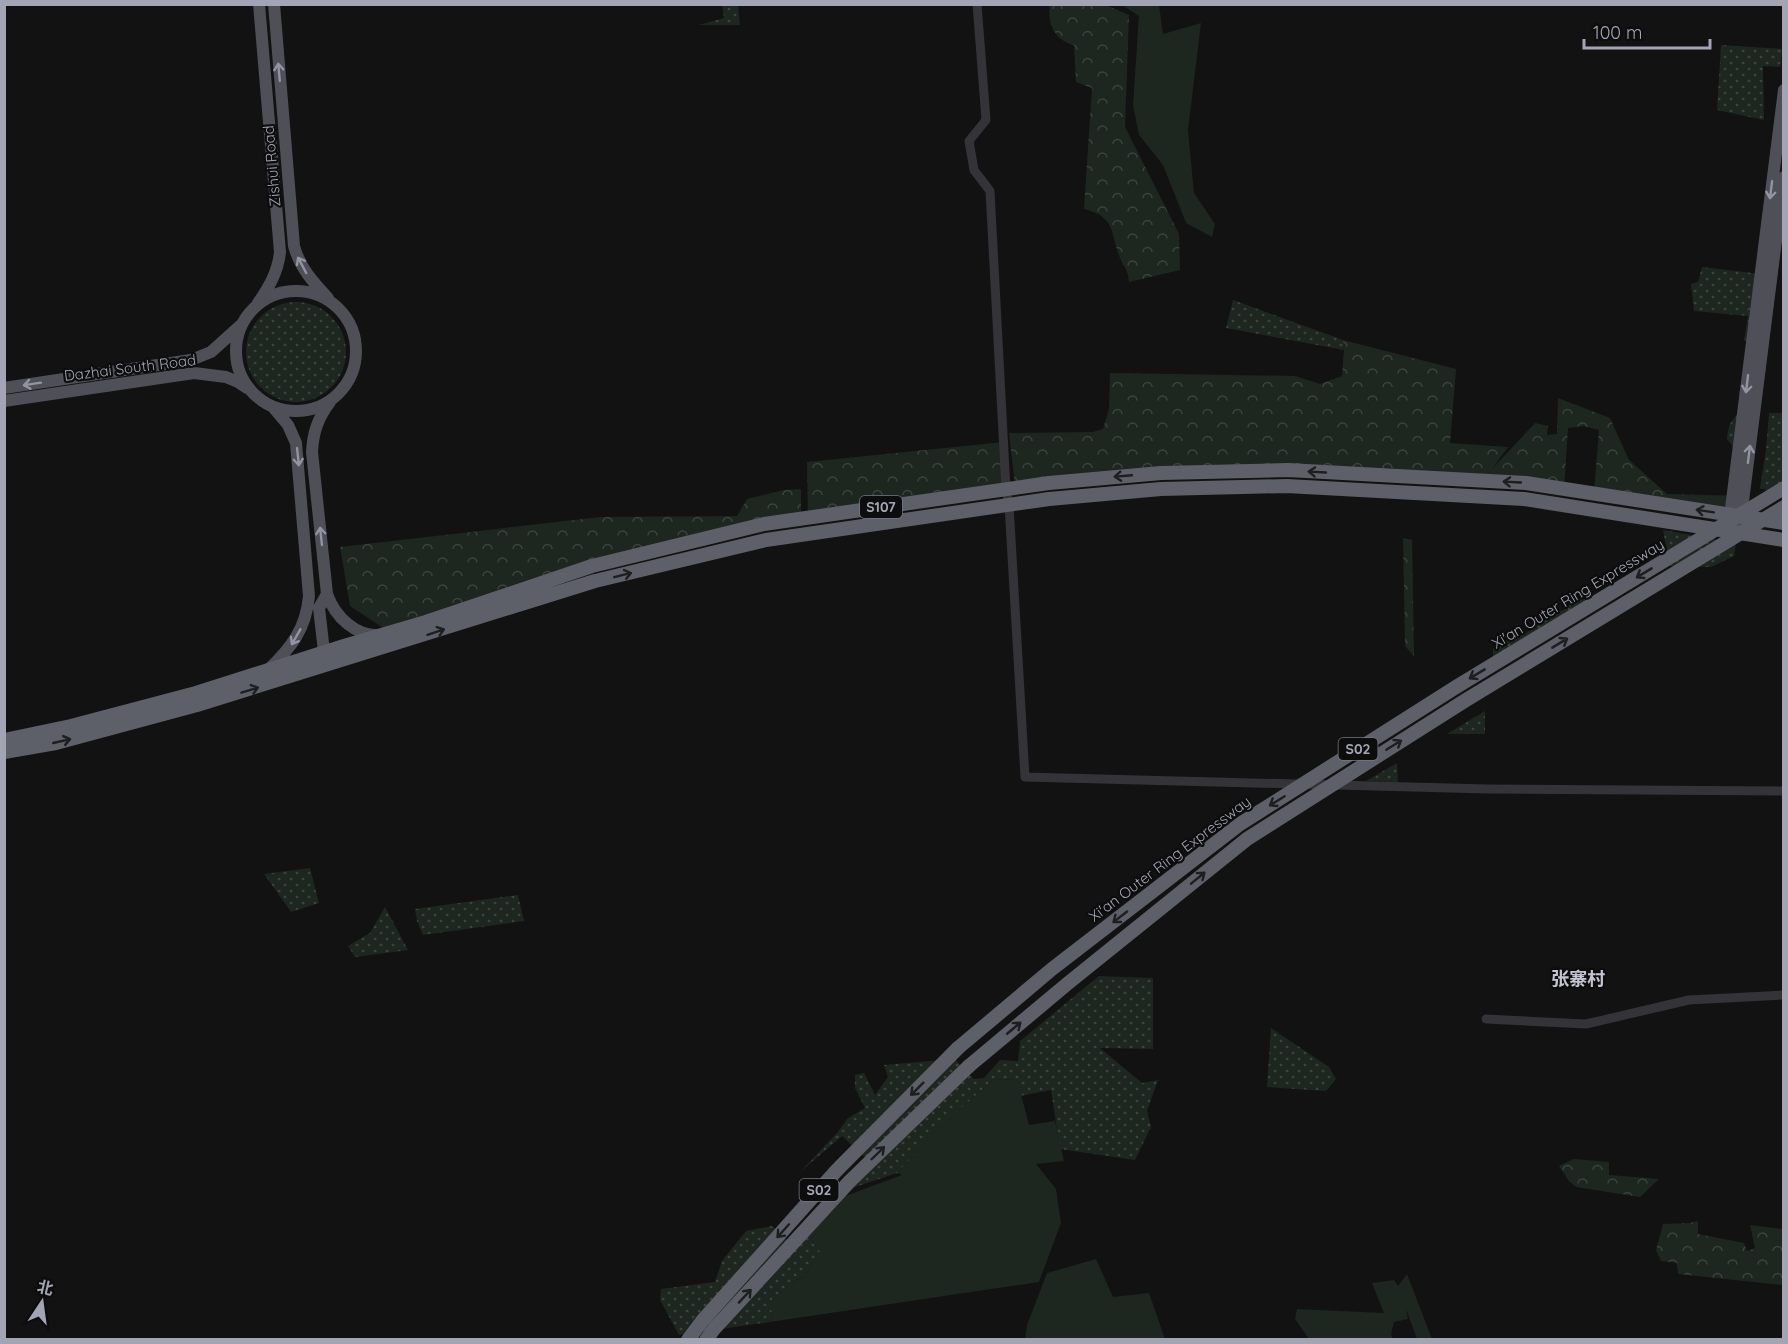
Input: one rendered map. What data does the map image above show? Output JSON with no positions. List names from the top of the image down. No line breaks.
{"streets":{"highway":["S107","Xi'an Outer Ring Expressway","S02"],"main road":["Zishui Road","Dazhai South Road"]},"crossings":[["Zishui Road","Dazhai South Road"]],"districts":["张寨村"],"scale_bar":"100 m","north":"top"}
